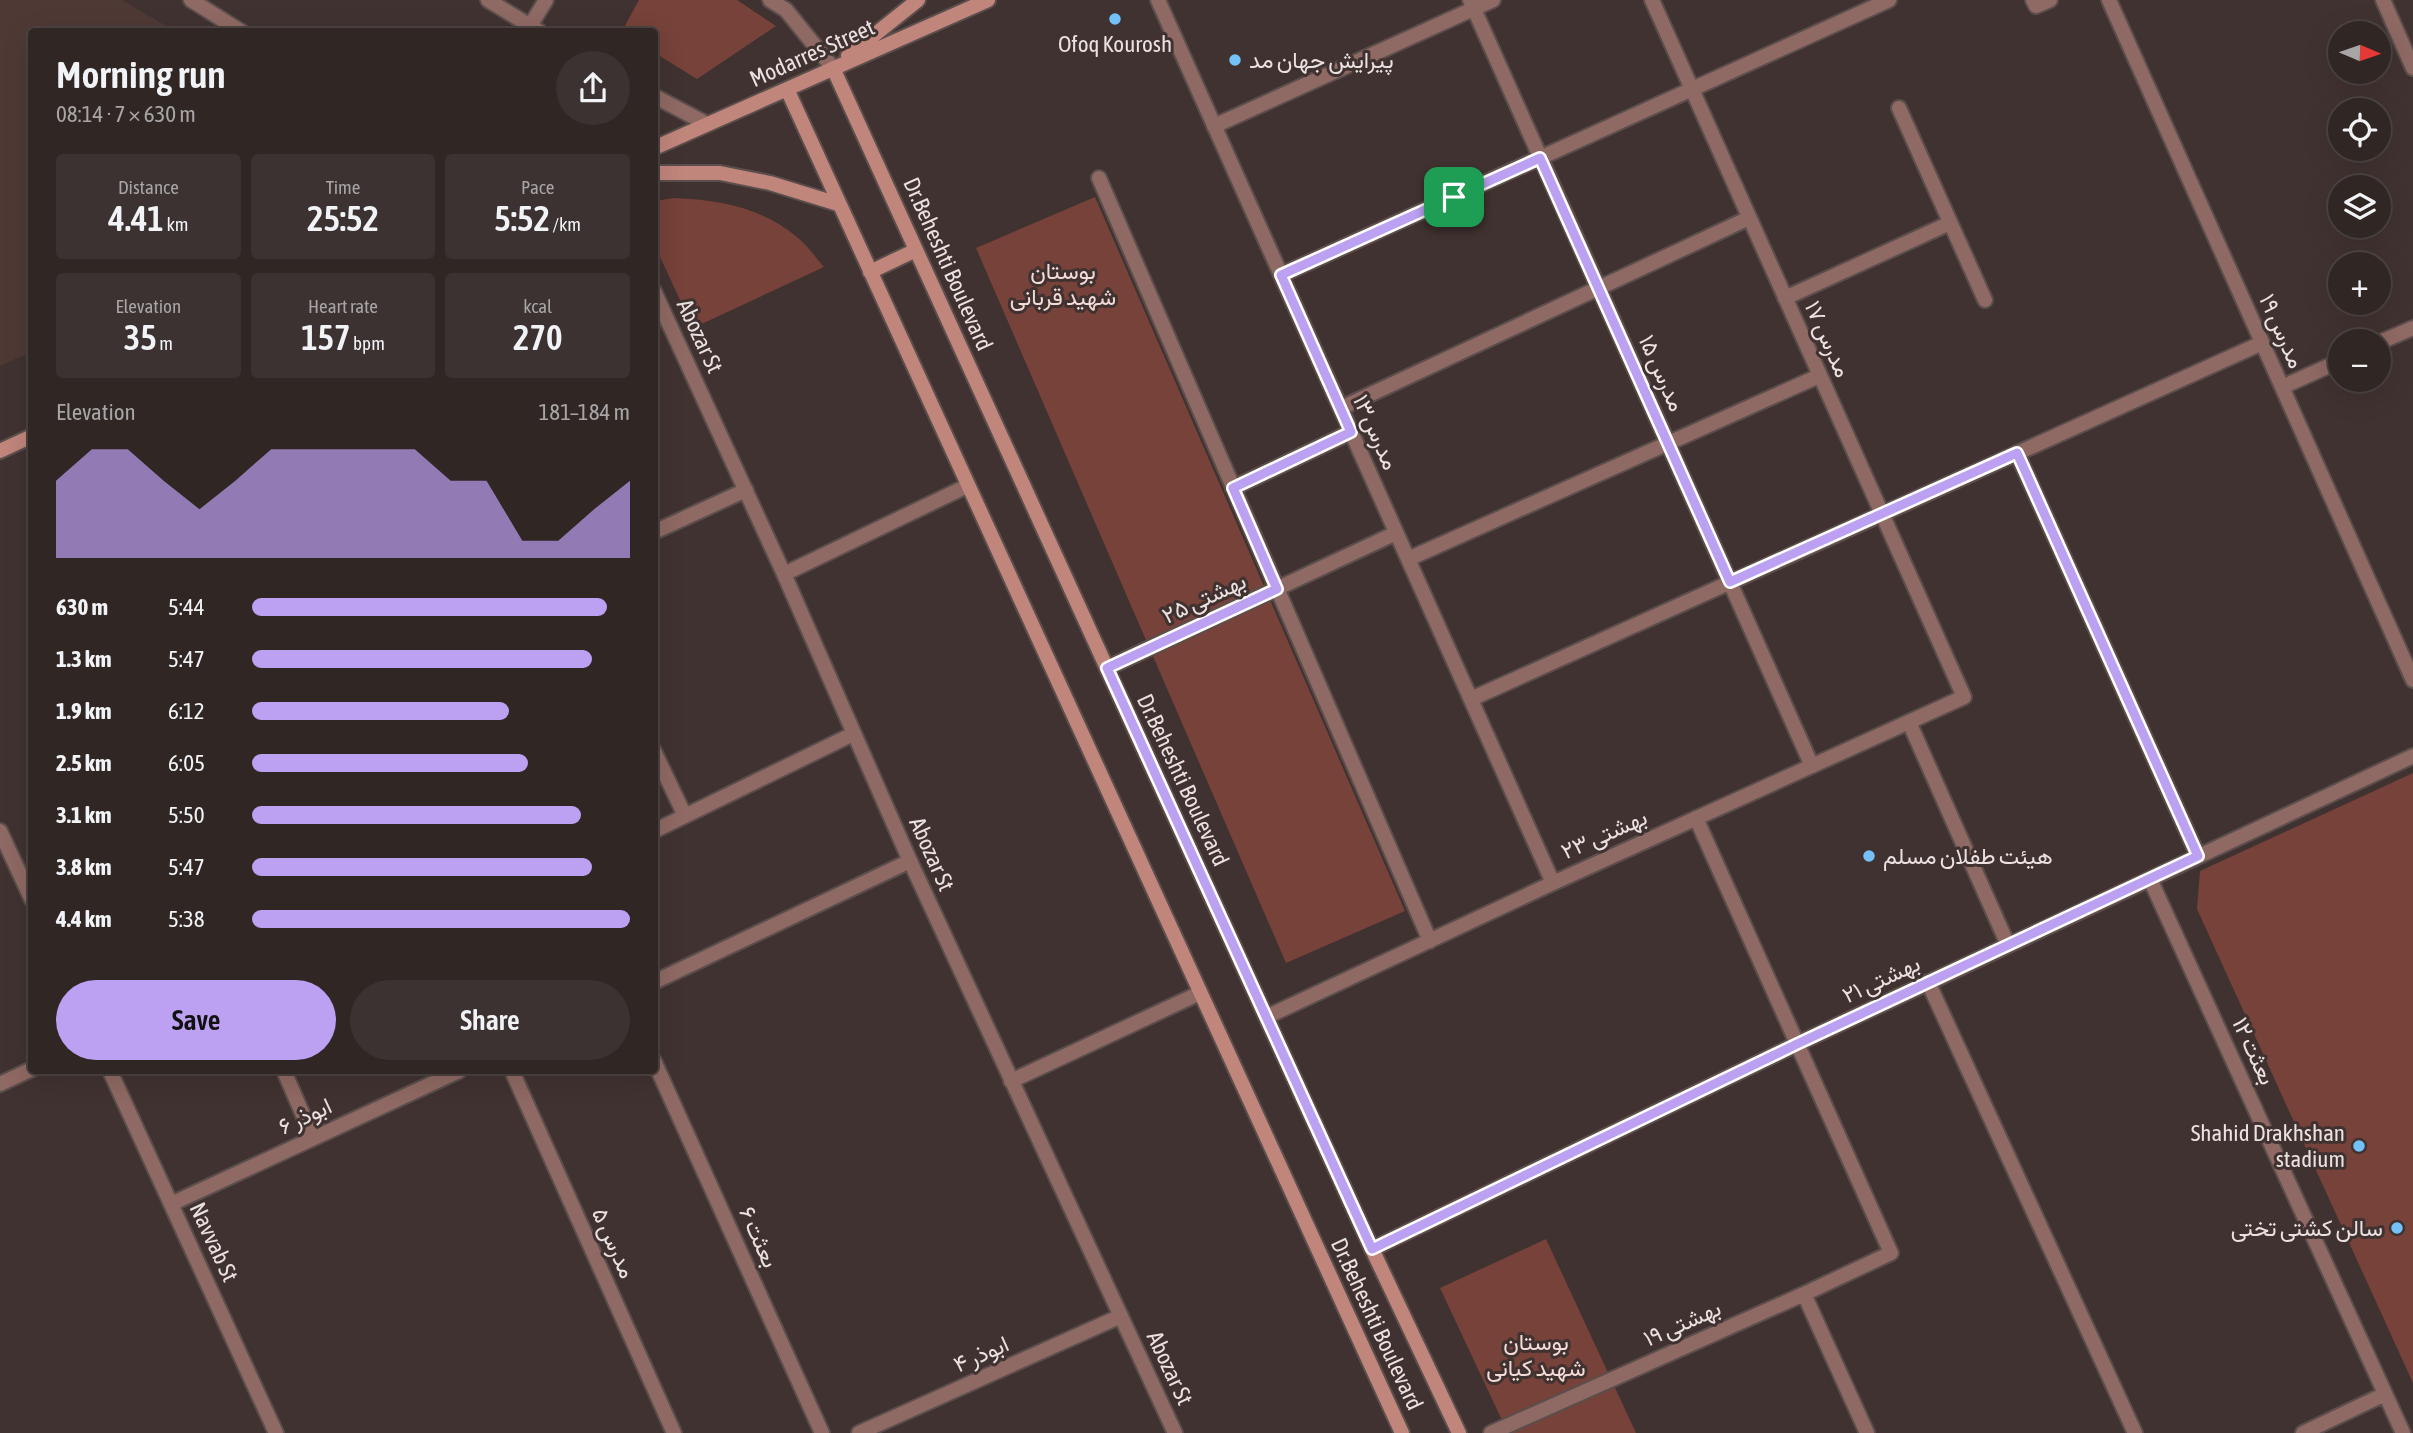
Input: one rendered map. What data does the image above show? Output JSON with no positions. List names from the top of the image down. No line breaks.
{"streets":{"main road":["Modarres Street","Dr.Beheshti Boulevard"],"street":["مدرس ۱۹","Abozar St","مدرس ۱۷","مدرس ۱۵","مدرس۱۳","بهشتی ۲۵","بهشتی ۲۳","بهشتی ۲۱","بعثت ۱۲","ابوذر ۶","بعثت ۶","Navvab St","مدرس ۵","بهشتی ۱۹","ابوذر ۴"]},"crossings":[["Modarres Street","Dr.Beheshti Boulevard"],["Dr.Beheshti Boulevard","بهشتی ۲۵"],["Dr.Beheshti Boulevard","بهشتی ۲۳"],["Dr.Beheshti Boulevard","بهشتی ۲۱"],["Abozar St","ابوذر ۴"],["مدرس ۱۷","بهشتی ۲۳"],["مدرس ۱۵","بهشتی ۲۳"],["مدرس۱۳","بهشتی ۲۵"],["مدرس۱۳","بهشتی ۲۳"],["بهشتی ۲۱","بعثت ۱۲"],["بهشتی ۲۱","بهشتی ۱۹"],["ابوذر ۶","Navvab St"]],"parks":["بوستان شهید قربانی","بوستان شهید کیانی"],"places":["Ofoq Kourosh","پیرایش جهان مد","هيئت طفلان مسلم","Shahid Drakhshan stadium","سالن کشتی تختی"],"north":"right","page":{"map_buttons":["+","−"],"heading":["Morning run","08:14 · 7 × 630 m"],"stats":[["Distance","4.41 km"],["Time","25:52"],["Pace","5:52 /km"],["Elevation","35 m"],["Heart rate","157 bpm"],["kcal","270"]],"chart":["Elevation","181–184 m"],"list":[{"name":"630 m","note":"5:44"},{"name":"1.3 km","note":"5:47"},{"name":"1.9 km","note":"6:12"},{"name":"2.5 km","note":"6:05"},{"name":"3.1 km","note":"5:50"},{"name":"3.8 km","note":"5:47"},{"name":"4.4 km","note":"5:38"}],"buttons":["Save","Share"]}}
